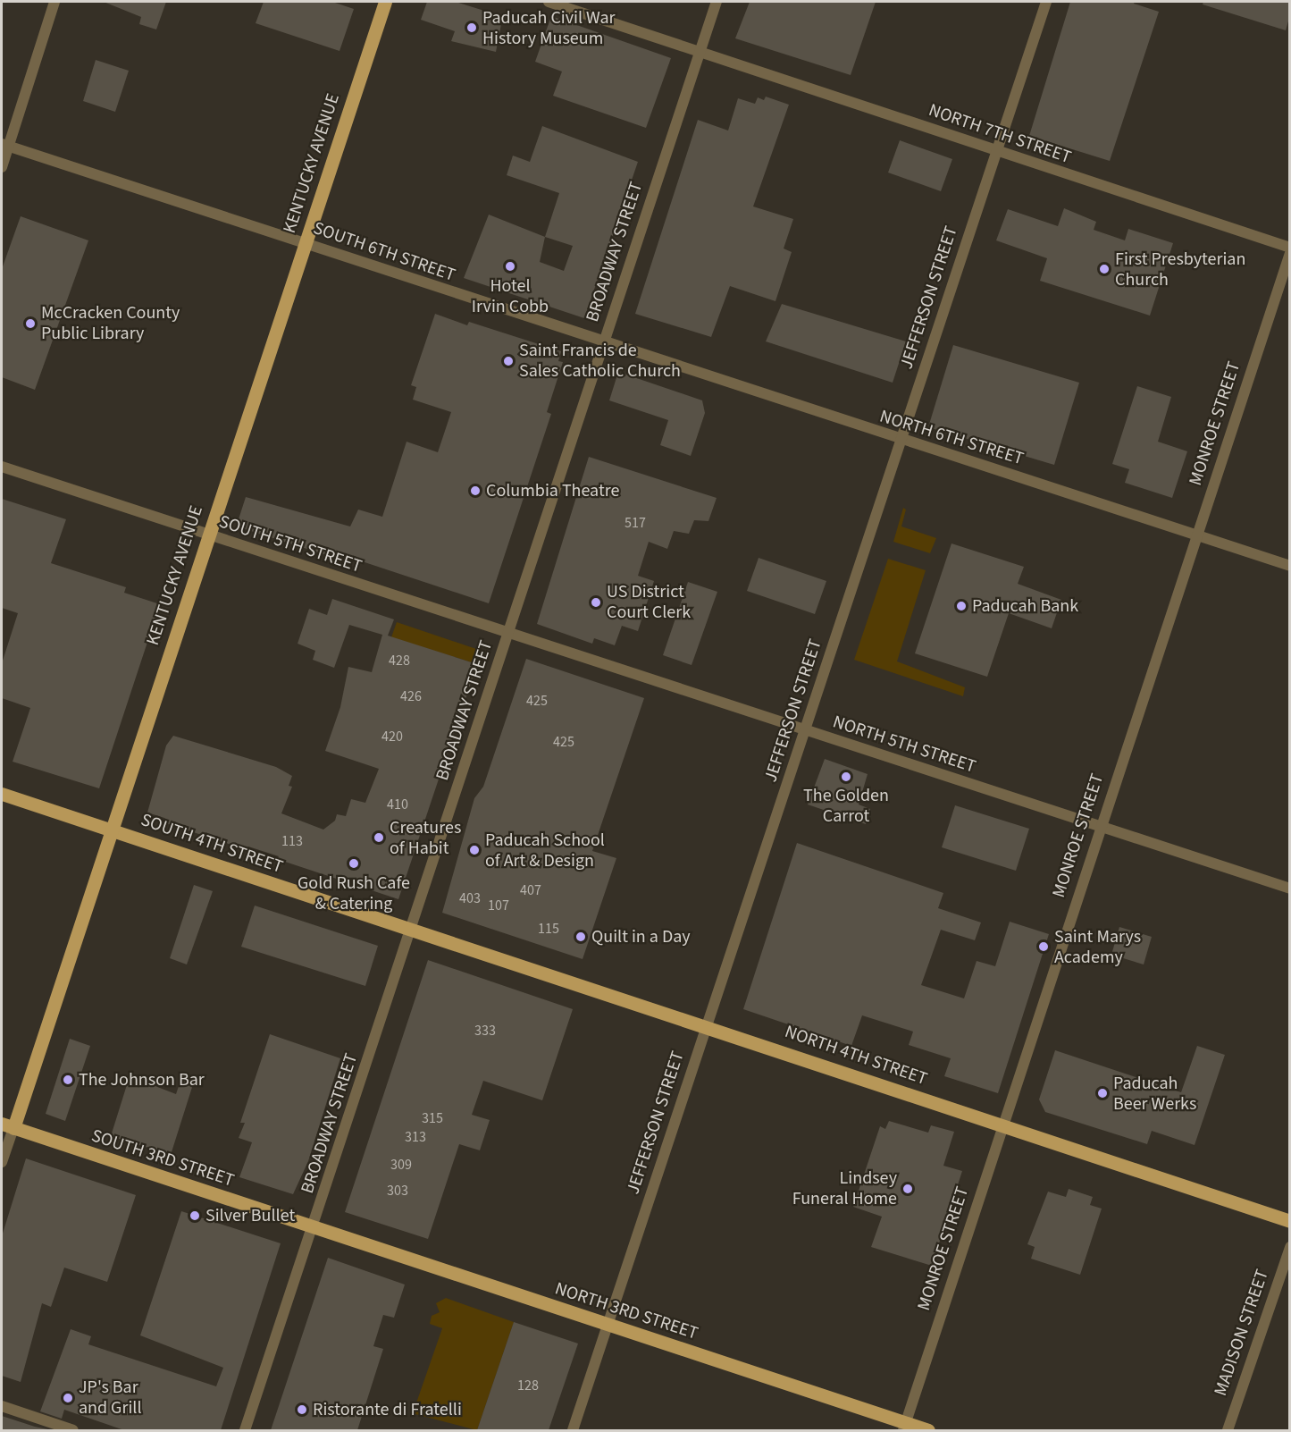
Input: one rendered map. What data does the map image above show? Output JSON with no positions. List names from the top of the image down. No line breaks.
{"streets":{"main road":["KENTUCKY AVENUE","SOUTH 4TH STREET","NORTH 4TH STREET","SOUTH 3RD STREET","NORTH 3RD STREET"],"street":["NORTH 7TH STREET","SOUTH 6TH STREET","BROADWAY STREET","JEFFERSON STREET","MONROE STREET","NORTH 6TH STREET","SOUTH 5TH STREET","NORTH 5TH STREET","MADISON STREET"]},"crossings":[["NORTH 7TH STREET","BROADWAY STREET"],["NORTH 7TH STREET","JEFFERSON STREET"],["KENTUCKY AVENUE","SOUTH 6TH STREET"],["KENTUCKY AVENUE","SOUTH 5TH STREET"],["KENTUCKY AVENUE","SOUTH 4TH STREET"],["KENTUCKY AVENUE","SOUTH 3RD STREET"],["SOUTH 6TH STREET","BROADWAY STREET"],["SOUTH 6TH STREET","NORTH 6TH STREET"],["BROADWAY STREET","NORTH 6TH STREET"],["BROADWAY STREET","SOUTH 5TH STREET"],["BROADWAY STREET","NORTH 5TH STREET"],["BROADWAY STREET","SOUTH 4TH STREET"],["BROADWAY STREET","NORTH 4TH STREET"],["BROADWAY STREET","SOUTH 3RD STREET"],["BROADWAY STREET","NORTH 3RD STREET"],["JEFFERSON STREET","NORTH 6TH STREET"],["JEFFERSON STREET","NORTH 5TH STREET"],["JEFFERSON STREET","NORTH 4TH STREET"],["JEFFERSON STREET","NORTH 3RD STREET"],["MONROE STREET","NORTH 6TH STREET"],["MONROE STREET","NORTH 5TH STREET"],["MONROE STREET","NORTH 4TH STREET"],["MONROE STREET","NORTH 3RD STREET"],["SOUTH 5TH STREET","NORTH 5TH STREET"],["SOUTH 4TH STREET","NORTH 4TH STREET"],["SOUTH 3RD STREET","NORTH 3RD STREET"]],"places":["Paducah Civil War History Museum","Hotel Irvin Cobb","First Presbyterian Church","McCracken County Public Library","Saint Francis de Sales Catholic Church","Columbia Theatre","US District Court Clerk","Paducah Bank","The Golden Carrot","Creatures of Habit","Paducah School of Art & Design","Gold Rush Cafe & Catering","Quilt in a Day","Saint Marys Academy","The Johnson Bar","Paducah Beer Werks","Lindsey Funeral Home","Silver Bullet","JP's Bar and Grill","Ristorante di Fratelli"],"house_numbers":["517","428","426","425","420","425","410","113","407","403","107","115","333","315","313","309","303","128"]}
